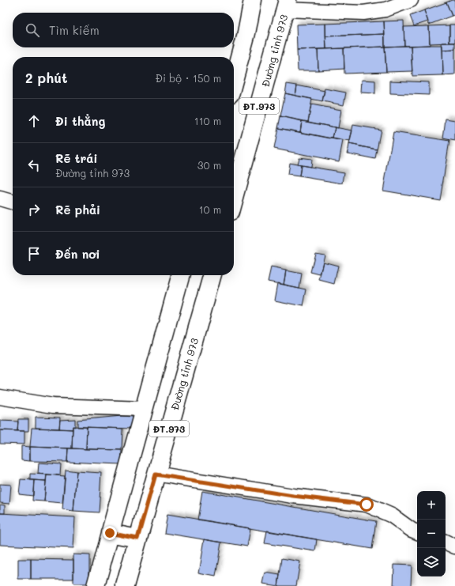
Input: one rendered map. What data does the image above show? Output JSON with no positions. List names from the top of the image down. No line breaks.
{"streets":{"main road":["Đường tỉnh 973","ĐT.973"]},"page":{"search":"Tìm kiếm","heading":["2 phút","Đi bộ · 150 m"],"list":[["Đi thẳng","110 m"],["Rẽ trái","Đường tỉnh 973","30 m"],["Rẽ phải","10 m"],"Đến nơi"],"map_buttons":["+","−"]}}
